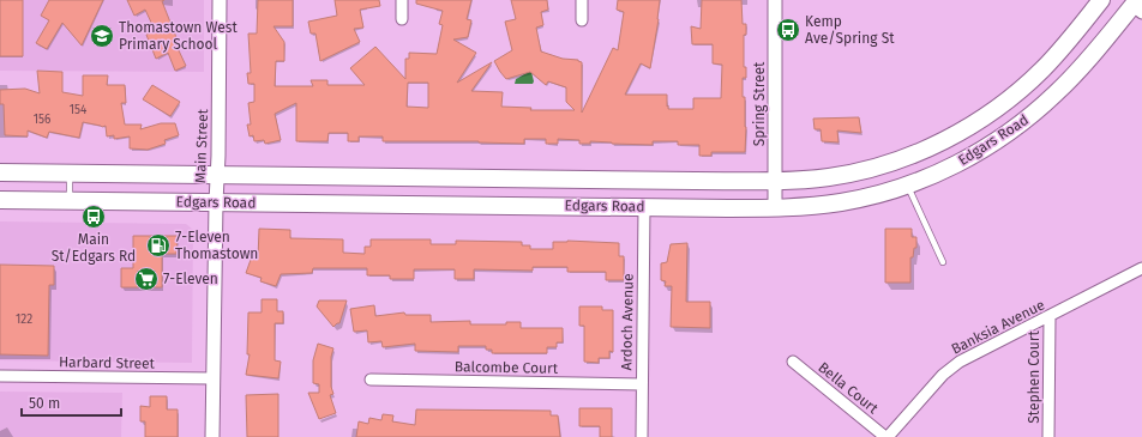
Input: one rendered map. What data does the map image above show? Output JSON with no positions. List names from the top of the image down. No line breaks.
{"streets":{"main road":["Edgars Road"],"street":["Spring Street","Main Street","Ardoch Avenue","Banksia Avenue","Harbard Street","Balcombe Court","Stephen Court","Bella Court"]},"crossings":[["Spring Street","Edgars Road"],["Edgars Road","Main Street"],["Edgars Road","Ardoch Avenue"],["Main Street","Harbard Street"],["Ardoch Avenue","Balcombe Court"],["Banksia Avenue","Stephen Court"],["Banksia Avenue","Bella Court"]],"places":{"bus stop":["Kemp Ave/Spring St","Main St/Edgars Rd"],"school or university":["Thomastown West Primary School"],"fuel station":["7-Eleven Thomastown"],"supermarket":["7-Eleven"]},"house_numbers":["154","156","122"],"scale_bar":"50 m"}
